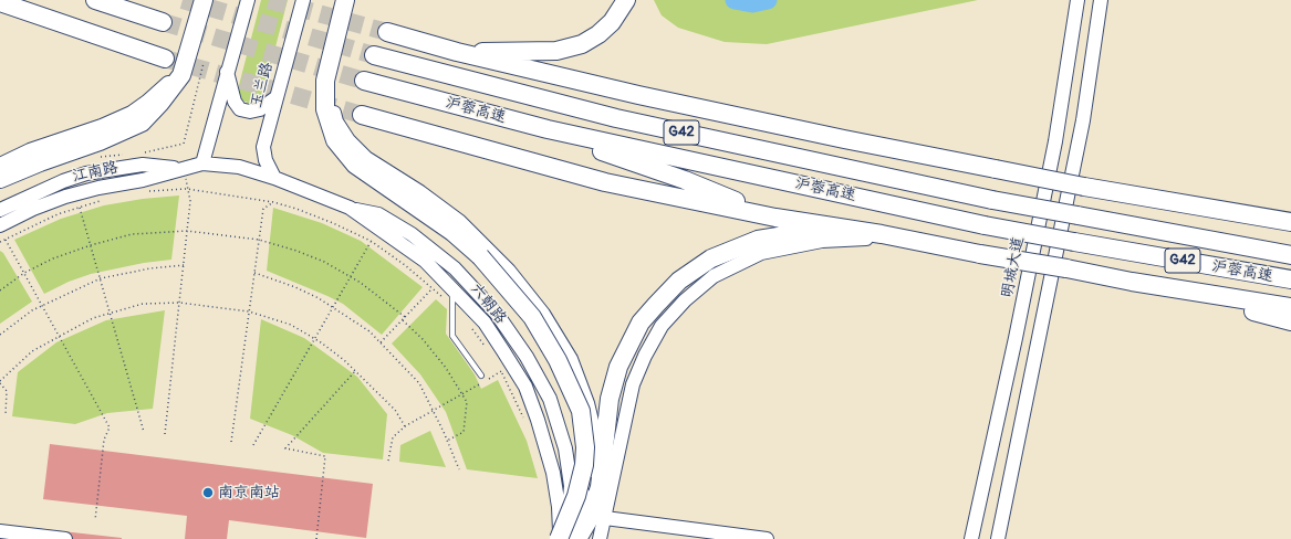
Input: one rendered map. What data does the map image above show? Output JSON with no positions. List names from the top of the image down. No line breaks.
{"streets":{"highway":["沪蓉高速","G42"],"street":["玉兰路","江南路","明城大道","六朝路"]},"crossings":[["玉兰路","江南路"],["玉兰路","六朝路"],["江南路","六朝路"]],"places":["南京南站"]}
